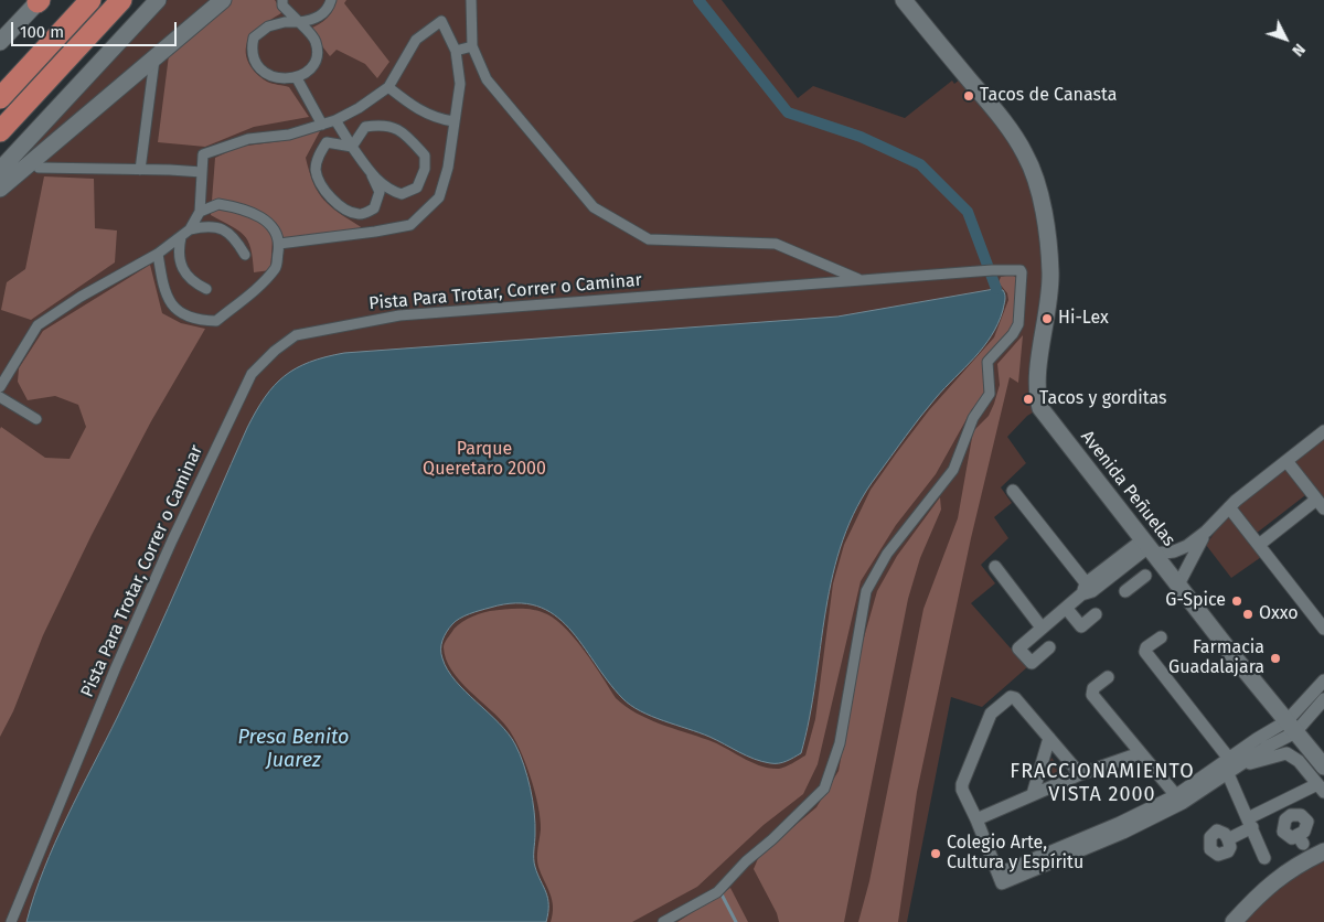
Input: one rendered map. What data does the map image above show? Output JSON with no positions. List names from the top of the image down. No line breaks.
{"streets":{"street":["Pista Para Trotar, Correr o Caminar","Avenida Peñuelas"]},"districts":["FRACCIONAMIENTO VISTA 2000"],"water":["Presa Benito Juarez"],"parks":["Parque Queretaro 2000"],"places":["Tacos de Canasta","Hi-Lex","Tacos y gorditas","G-Spice","Oxxo","Farmacia Guadalajara","Colegio Arte, Cultura y Espíritu"],"scale_bar":"100 m","north":"bottom right"}
